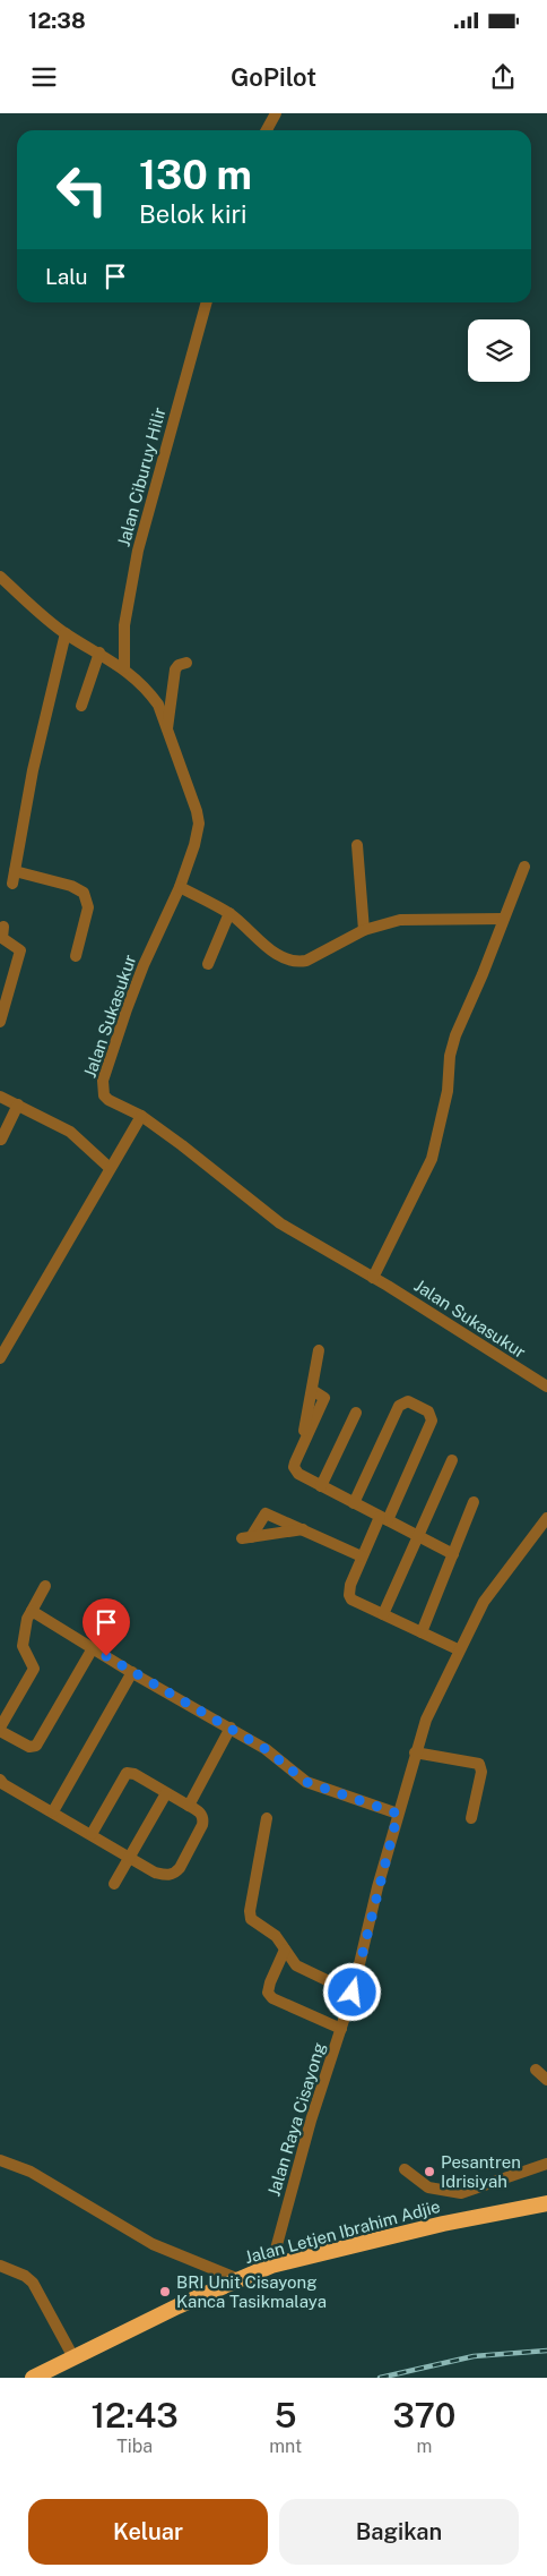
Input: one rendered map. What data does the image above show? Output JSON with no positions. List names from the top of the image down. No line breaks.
{"streets":{"highway":["Jalan Letjen Ibrahim Adjie"],"street":["Jalan Ciburuy Hilir","Jalan Sukasukur","Jalan Raya Cisayong"]},"crossings":[["Jalan Ciburuy Hilir","Jalan Sukasukur"],["Jalan Raya Cisayong","Jalan Letjen Ibrahim Adjie"]],"places":["Pesantren Idrisiyah","BRI Unit Cisayong Kanca Tasikmalaya"],"page":{"status":"12:38","header":"GoPilot","turn":["130 m","Belok kiri"],"then":"Lalu","eta":["12:43","Tiba","5","mnt","370","m"],"buttons":["Keluar","Bagikan"]}}
